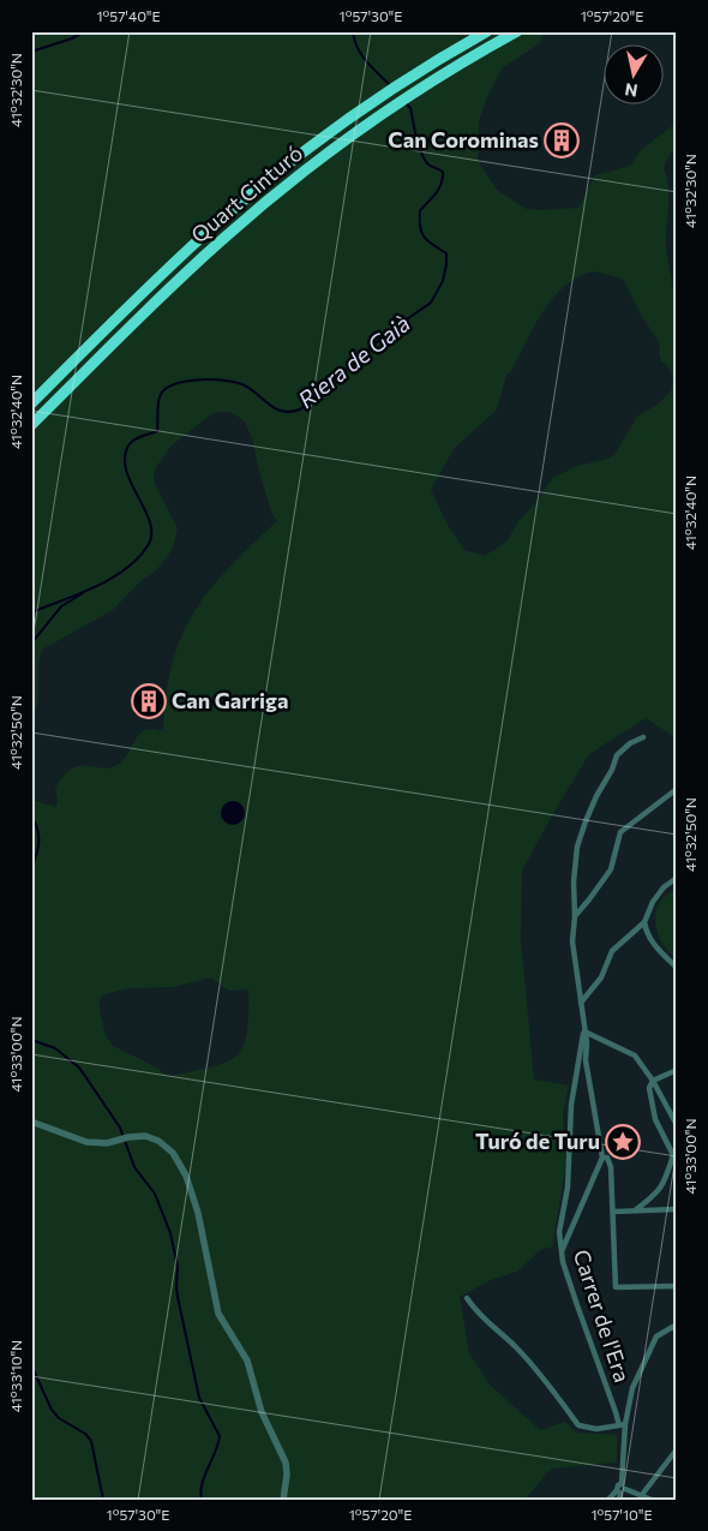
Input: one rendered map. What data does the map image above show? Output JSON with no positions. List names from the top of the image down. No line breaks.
{"streets":{"highway":["Quart Cinturó"],"street":["Carrer de l'Era"]},"water":["Riera de Gaià"],"places":{"building":["Can Corominas","Can Garriga"],"place":["Turó de Turu"]},"north":"bottom","coordinates":["1°57'40\"E","1°57'30\"E","1°57'20\"E","41°32'30\"N","41°32'40\"N","41°32'50\"N","41°33'00\"N","41°33'10\"N","1°57'10\"E"]}
